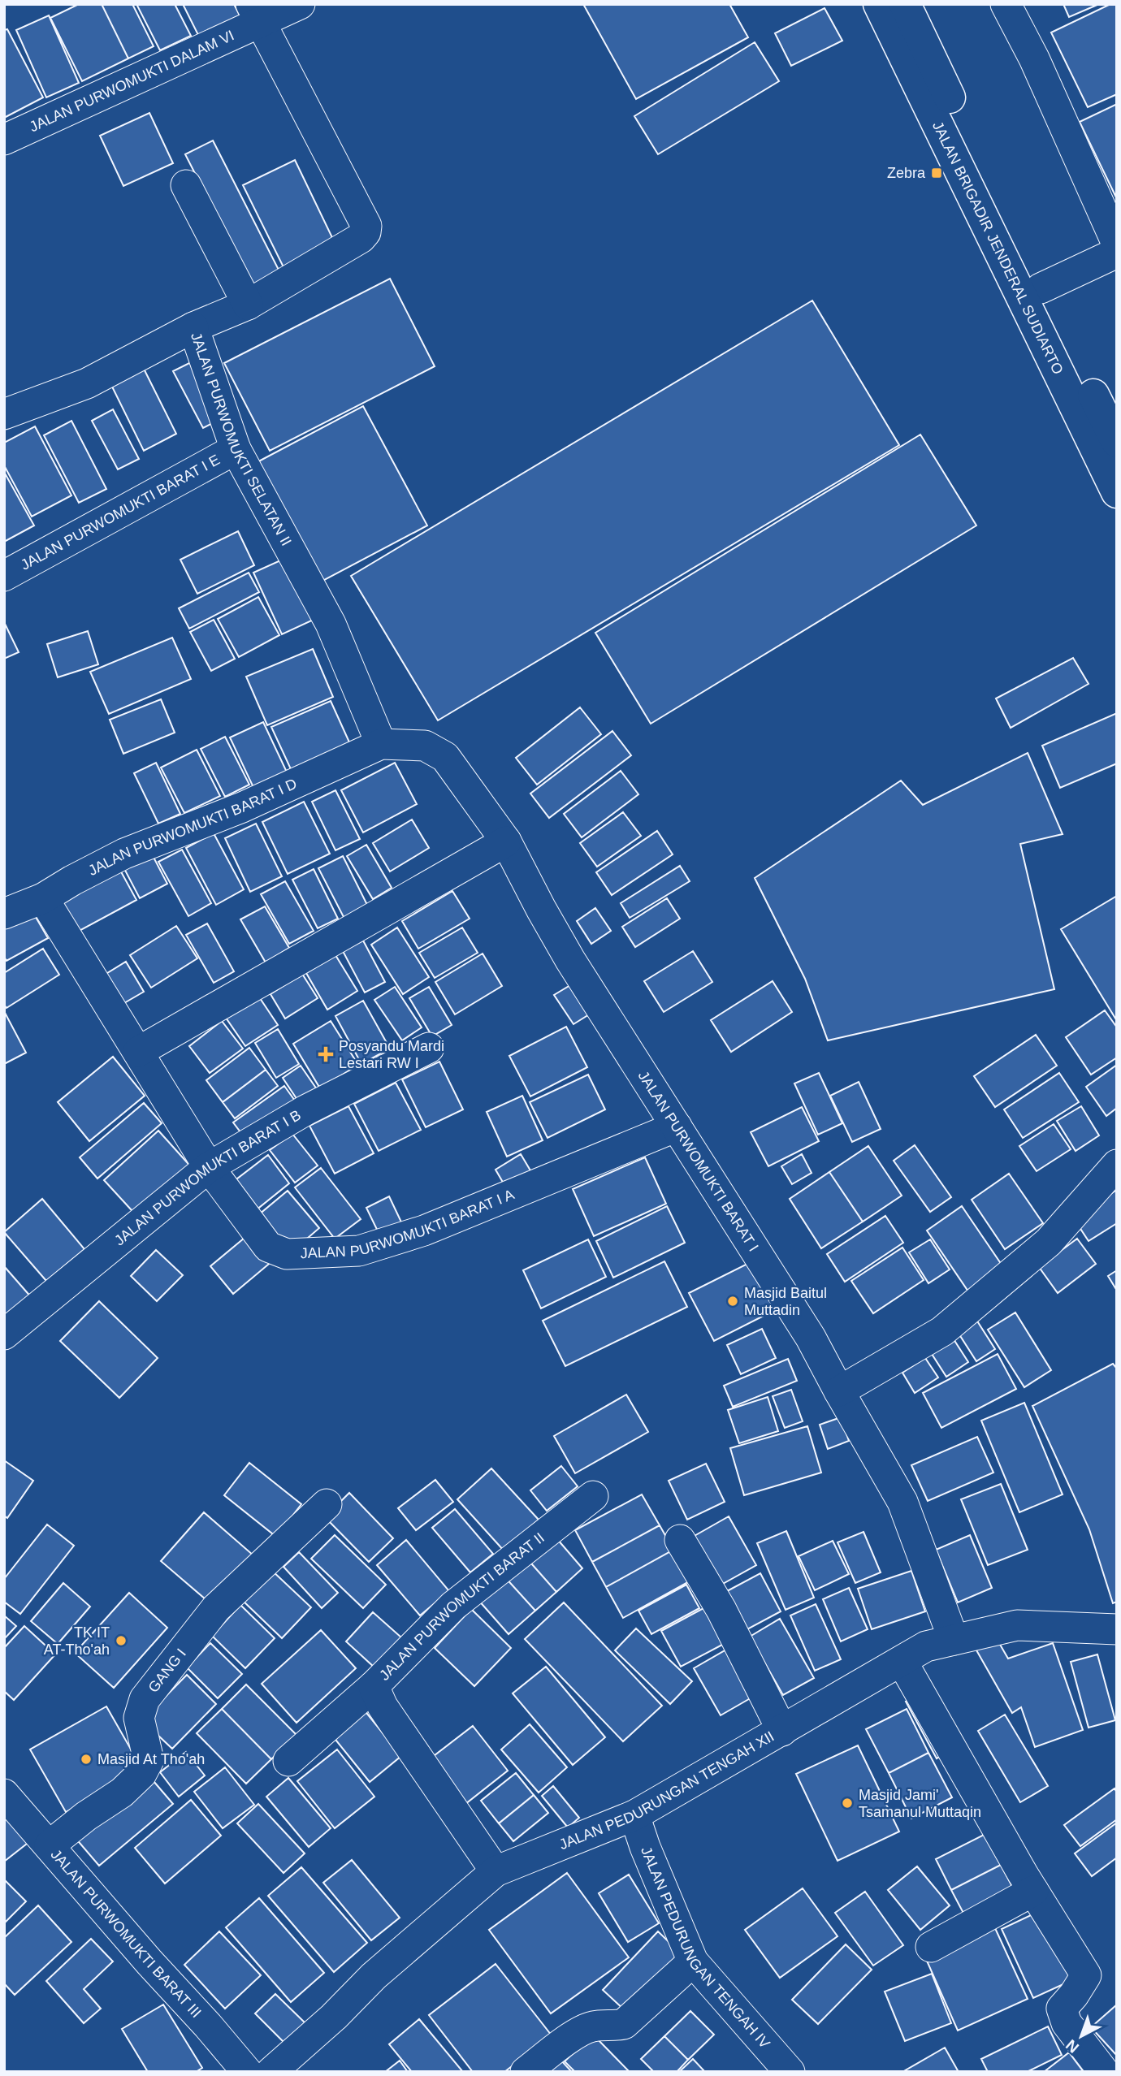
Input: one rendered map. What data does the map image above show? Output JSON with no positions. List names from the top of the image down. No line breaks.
{"streets":{"main road":["JALAN BRIGADIR JENDERAL SUDIARTO"],"street":["JALAN PURWOMUKTI DALAM VI","JALAN PURWOMUKTI SELATAN II","JALAN PURWOMUKTI BARAT I E","JALAN PURWOMUKTI BARAT I D","JALAN PURWOMUKTI BARAT I","JALAN PURWOMUKTI BARAT I B","JALAN PURWOMUKTI BARAT I A","JALAN PURWOMUKTI BARAT II","GANG I","JALAN PEDURUNGAN TENGAH XII","JALAN PURWOMUKTI BARAT III","JALAN PEDURUNGAN TENGAH IV"]},"crossings":[["JALAN PURWOMUKTI DALAM VI","JALAN PURWOMUKTI SELATAN II"],["JALAN PURWOMUKTI SELATAN II","JALAN PURWOMUKTI BARAT I E"],["JALAN PURWOMUKTI SELATAN II","JALAN PURWOMUKTI BARAT I D"],["JALAN PURWOMUKTI SELATAN II","JALAN PURWOMUKTI BARAT I"],["JALAN PURWOMUKTI BARAT I D","JALAN PURWOMUKTI BARAT I"],["JALAN PURWOMUKTI BARAT I D","JALAN PURWOMUKTI BARAT I A"],["JALAN PURWOMUKTI BARAT I","JALAN PURWOMUKTI BARAT I A"],["JALAN PURWOMUKTI BARAT I","JALAN PEDURUNGAN TENGAH XII"],["JALAN PURWOMUKTI BARAT I B","JALAN PURWOMUKTI BARAT I A"],["JALAN PURWOMUKTI BARAT II","JALAN PEDURUNGAN TENGAH XII"],["GANG I","JALAN PURWOMUKTI BARAT III"],["JALAN PEDURUNGAN TENGAH XII","JALAN PEDURUNGAN TENGAH IV"]],"places":{"transit":["Zebra"],"health":["Posyandu Mardi Lestari RW I"],"other":["Masjid Baitul Muttadin","TK IT AT-Tho'ah","Masjid At Tho'ah","Masjid Jami' Tsamanul Muttaqin"]},"north":"bottom left"}
